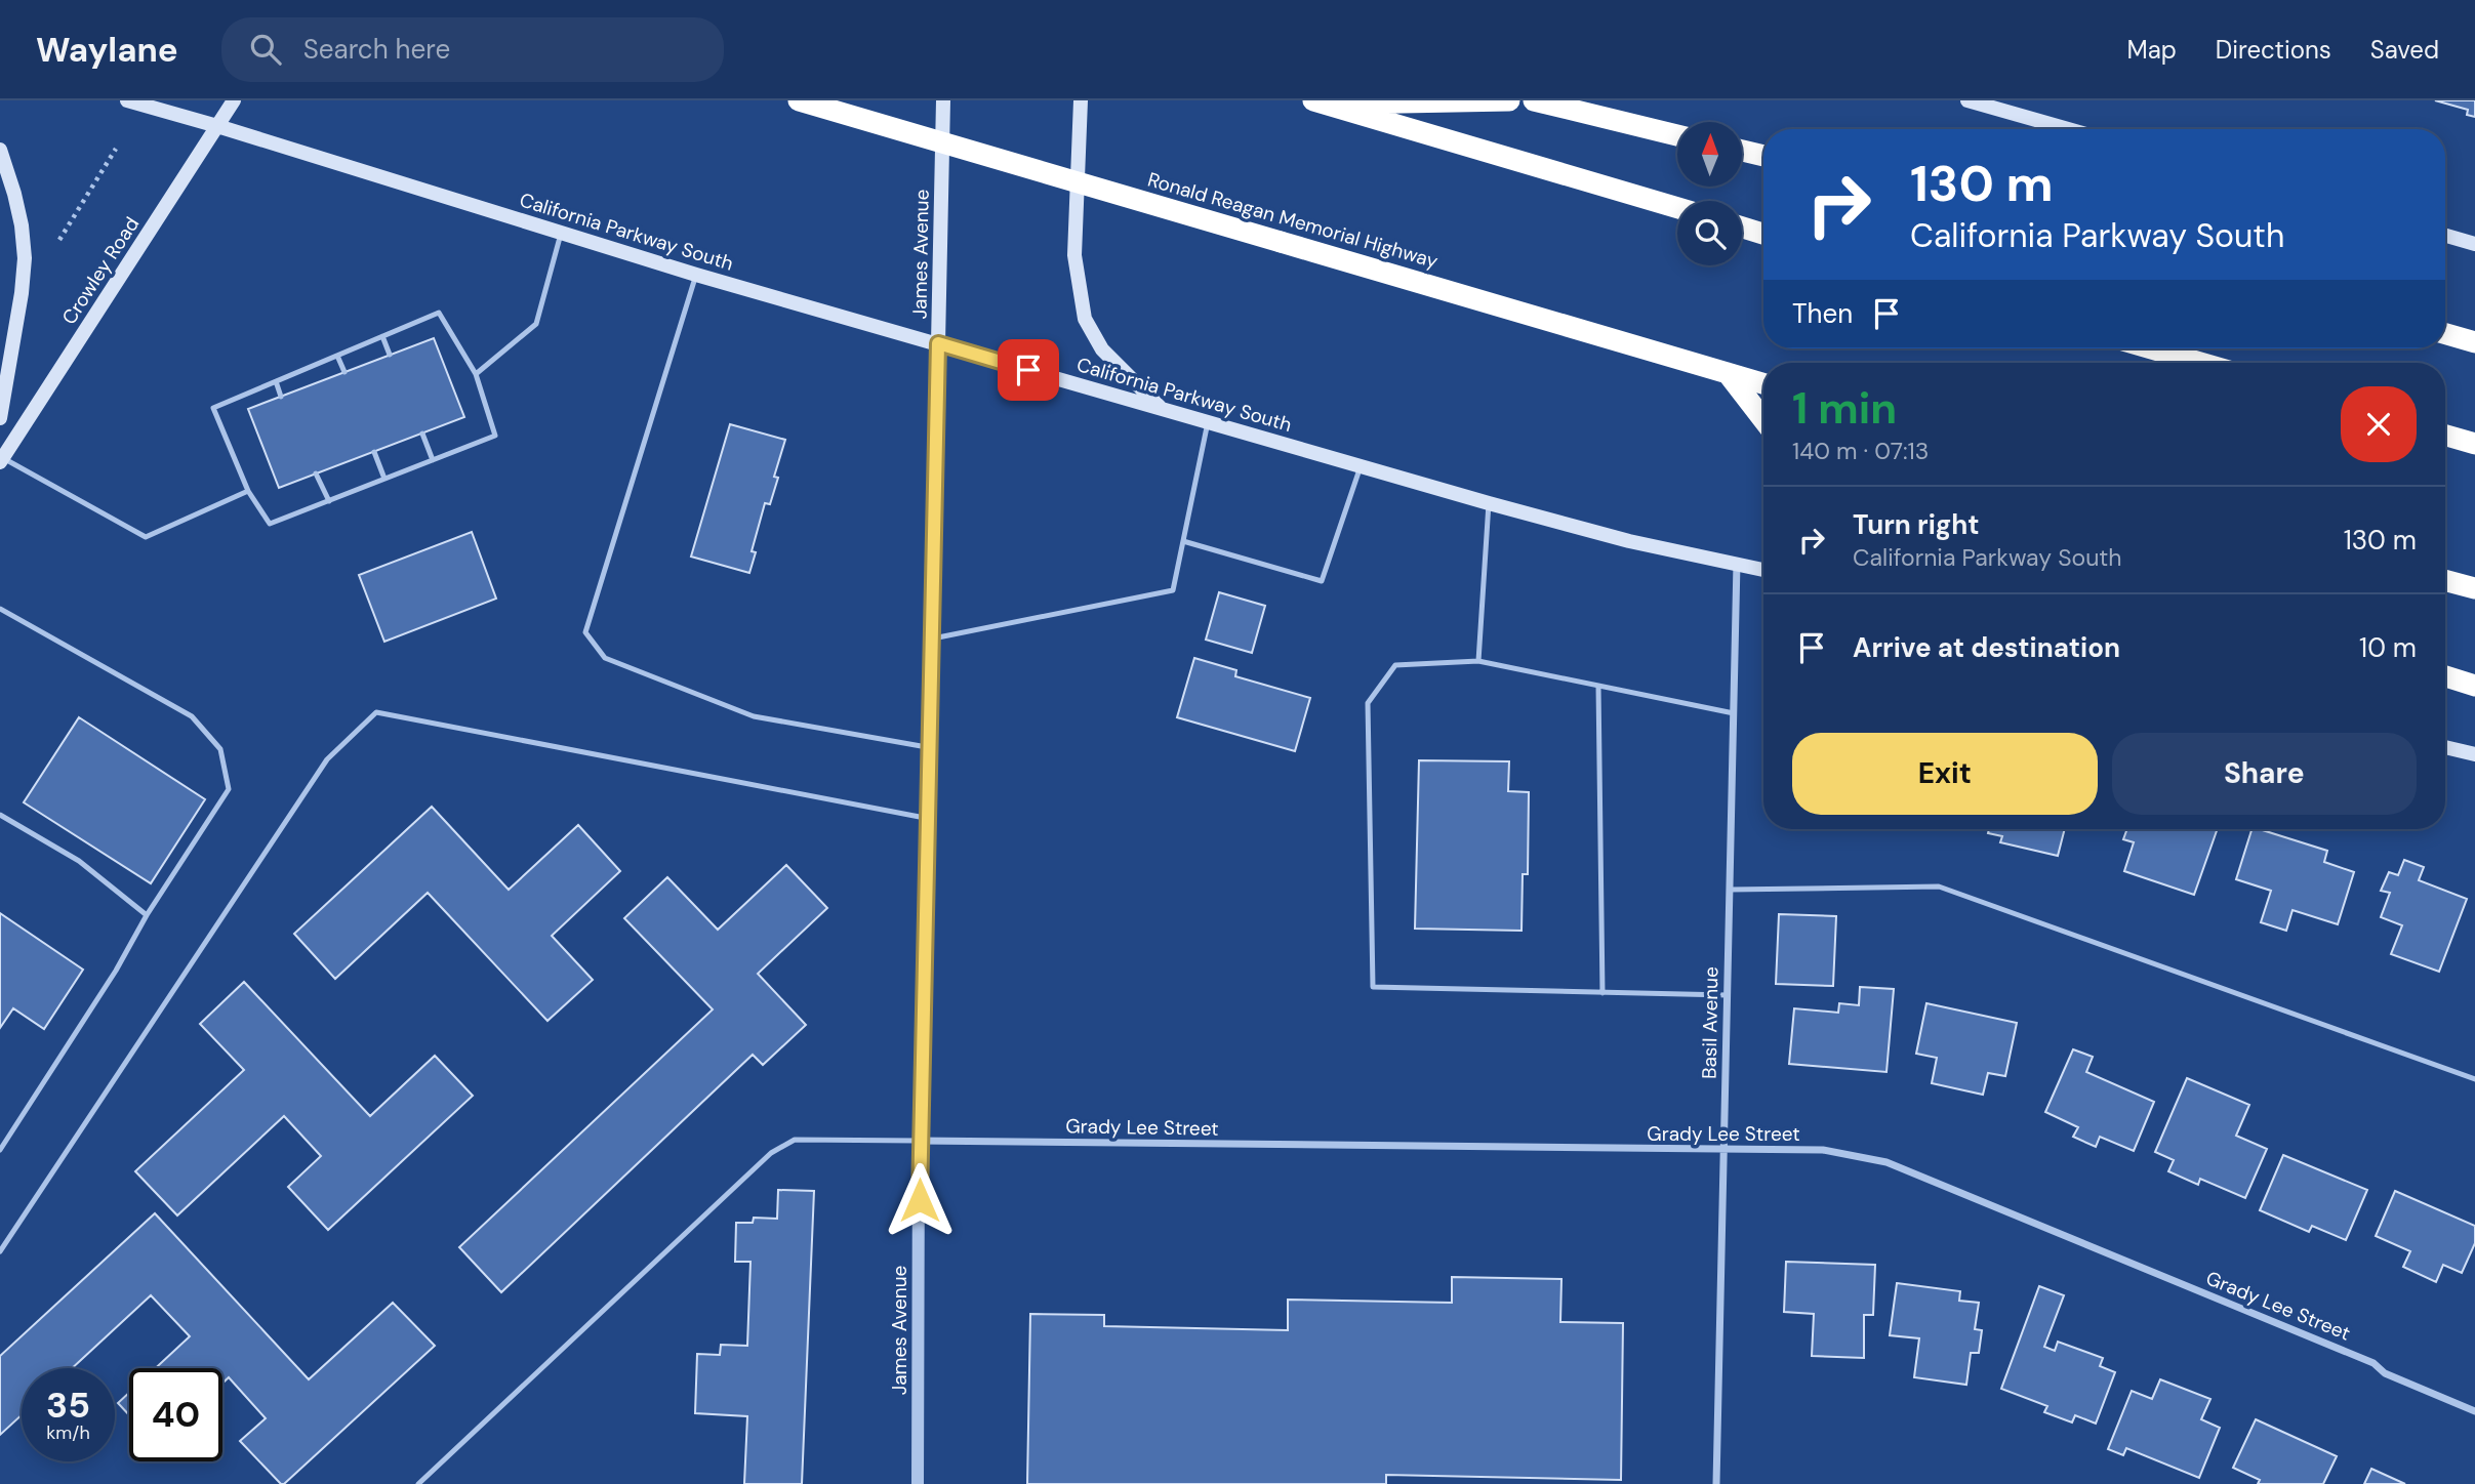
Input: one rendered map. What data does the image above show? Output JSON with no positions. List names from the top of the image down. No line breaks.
{"streets":{"highway":["Ronald Reagan Memorial Highway"],"main road":["California Parkway South","James Avenue","Crowley Road"],"street":["Basil Avenue","Grady Lee Street"]},"crossings":[["California Parkway South","James Avenue"],["California Parkway South","Crowley Road"],["California Parkway South","Basil Avenue"],["James Avenue","Grady Lee Street"],["Basil Avenue","Grady Lee Street"]],"north":"top","page":{"header":"Waylane","search":"Search here","nav":["Map","Directions","Saved"],"turn":["130 m","California Parkway South"],"then":"Then","heading":["1 min","140 m · 07:13"],"list":[{"name":"Turn right","note":"California Parkway South","value":"130 m"},{"name":"Arrive at destination","value":"10 m"}],"buttons":["Exit","Share"],"speed":"35 km/h","limit":"40"}}
